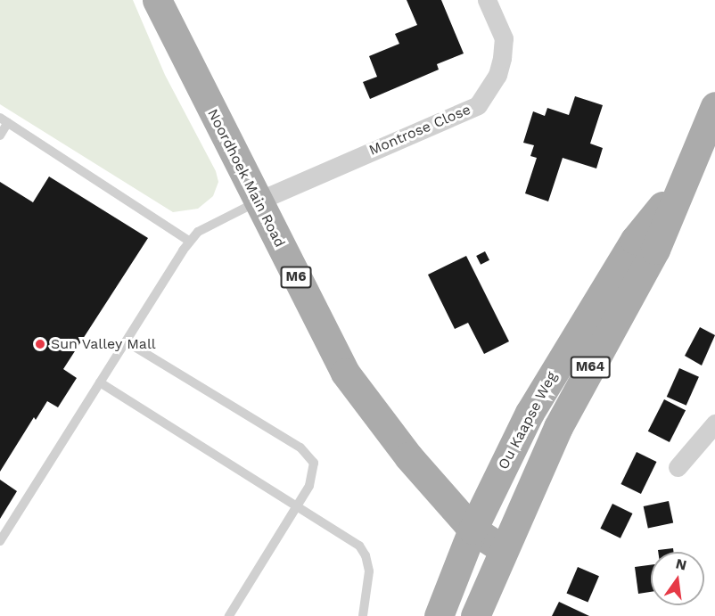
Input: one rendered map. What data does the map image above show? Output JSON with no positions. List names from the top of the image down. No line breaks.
{"streets":{"main road":["Noordhoek Main Road","M6","M64","Ou Kaapse Weg"],"street":["Montrose Close"]},"crossings":[["Montrose Close","Noordhoek Main Road"],["Noordhoek Main Road","Ou Kaapse Weg"]],"places":["Sun Valley Mall"],"north":"top"}
